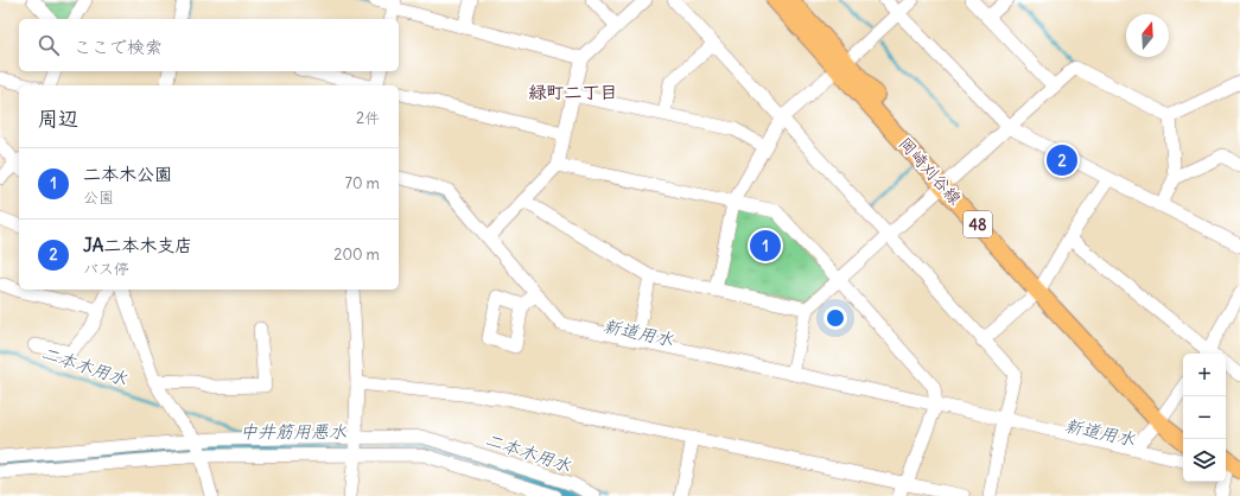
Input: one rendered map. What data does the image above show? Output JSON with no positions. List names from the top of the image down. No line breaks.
{"streets":{"main road":["岡崎刈谷線","48"]},"districts":["緑町二丁目"],"water":["新道用水","二本木用水","中井筋用悪水"],"north":"top","page":{"search":"ここで検索","heading":["周辺","2件"],"pins":["2","1"],"list":[{"mark":"1","name":"二本木公園","note":"公園","value":"70 m"},{"mark":"2","name":"JA二本木支店","note":"バス停","value":"200 m"}],"map_buttons":["+","−"]}}
